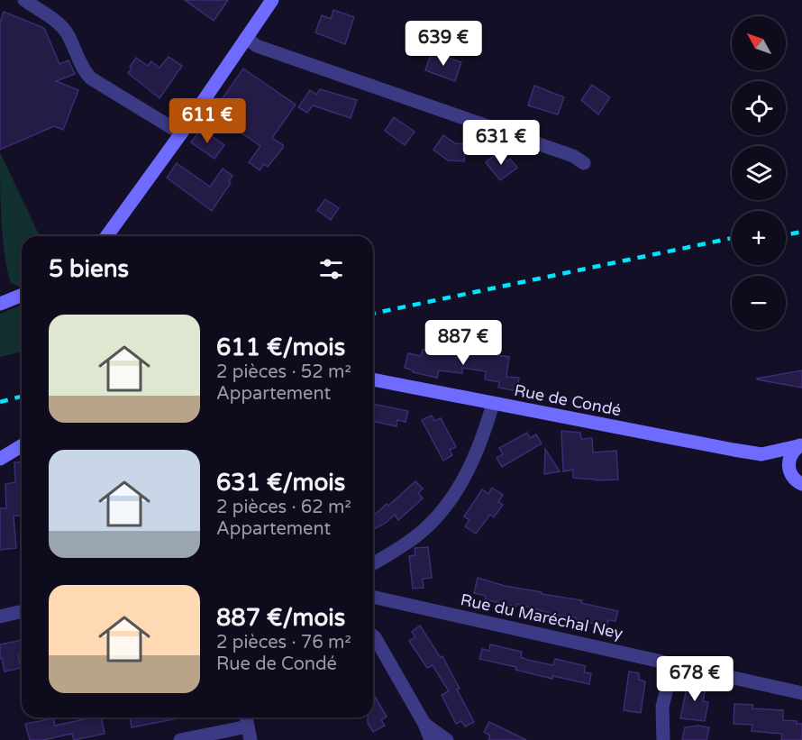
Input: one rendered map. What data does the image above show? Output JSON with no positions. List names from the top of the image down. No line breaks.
{"streets":{"main road":["Rue de Condé"],"street":["Rue du Maréchal Ney"]},"north":"top left","page":{"map_buttons":["+","−"],"price":["639 €","611 €","631 €","887 €","678 €"],"heading":"5 biens","list":[{"name":"611 €/mois","note":"2 pièces · 52 m² · Appartement"},{"name":"631 €/mois","note":"2 pièces · 62 m² · Appartement"},{"name":"887 €/mois","note":"2 pièces · 76 m² · Rue de Condé"}]}}
